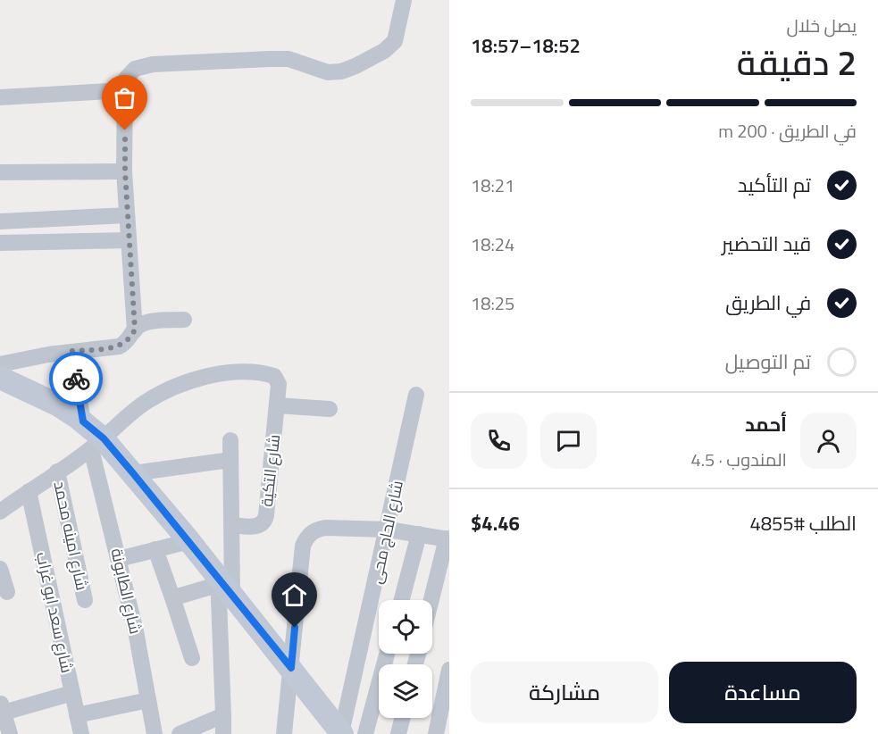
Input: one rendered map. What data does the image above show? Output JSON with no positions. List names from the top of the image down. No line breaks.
{"streets":{"street":["شارع التكية","شارع الحاج محى","شارع امينه محمد","شارع الطابونة","شارع سعد ابو غراب"]},"crossings":[["شارع التكية","شارع الطابونة"]],"page":{"heading":["2 دقيقة","يصل خلال","18:52–18:57"],"panel":["أحمد","المندوب · 4.5","الطلب #4855","$4.46"],"bar":"في الطريق · 200 m","list":[["تم التأكيد","18:21"],["قيد التحضير","18:24"],["في الطريق","18:25"],"تم التوصيل"],"buttons":["مساعدة","مشاركة"]}}
